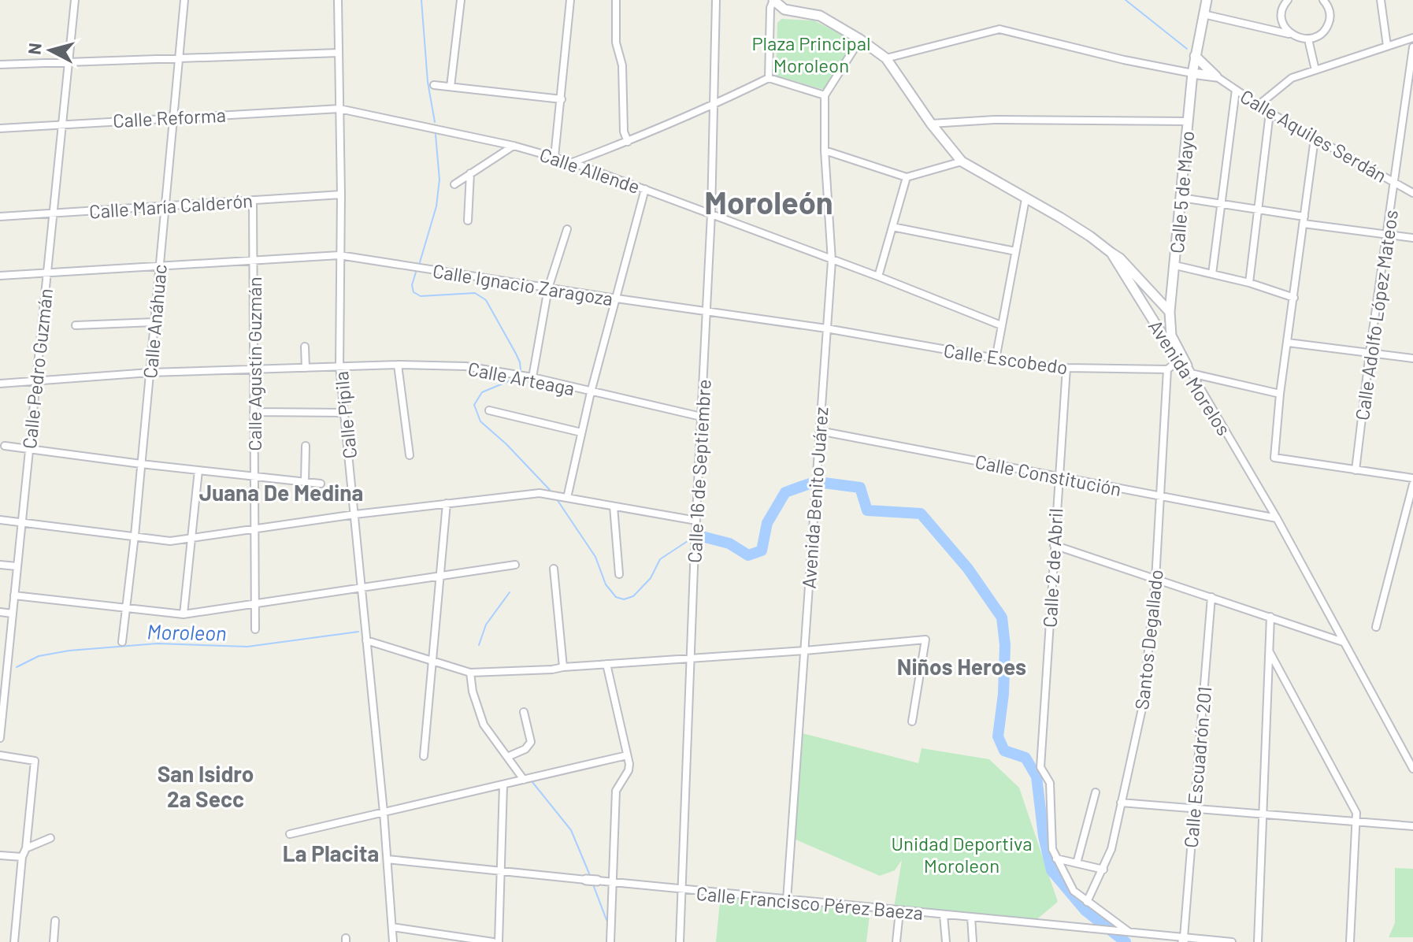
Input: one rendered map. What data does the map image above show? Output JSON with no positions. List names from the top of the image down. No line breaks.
{"streets":{"street":["Calle Reforma","Calle Aquiles Serdán","Calle Allende","Calle 5 de Mayo","Calle María Calderón","Calle Ignacio Zaragoza","Calle Adolfo López Mateos","Calle Anáhuac","Calle Escobedo","Calle Agustín Guzmán","Calle Pedro Guzmán","Avenida Morelos","Calle Arteaga","Calle Pípila","Calle 16 de Septiembre","Calle Constitución","Avenida Benito Juárez","Calle 2 de Abril","Santos Degallado","Calle Escuadrón 201","Calle Francisco Pérez Baeza"]},"crossings":[["Calle Reforma","Calle Allende"],["Calle Reforma","Calle Anáhuac"],["Calle Reforma","Calle Pedro Guzmán"],["Calle Reforma","Calle Pípila"],["Calle Aquiles Serdán","Calle 5 de Mayo"],["Calle Aquiles Serdán","Calle Adolfo López Mateos"],["Calle Allende","Calle Pípila"],["Calle Allende","Calle 16 de Septiembre"],["Calle Allende","Avenida Benito Juárez"],["Calle María Calderón","Calle Anáhuac"],["Calle María Calderón","Calle Agustín Guzmán"],["Calle María Calderón","Calle Pedro Guzmán"],["Calle María Calderón","Calle Pípila"],["Calle Ignacio Zaragoza","Calle Anáhuac"],["Calle Ignacio Zaragoza","Calle Escobedo"],["Calle Ignacio Zaragoza","Calle Agustín Guzmán"],["Calle Ignacio Zaragoza","Calle Pedro Guzmán"],["Calle Ignacio Zaragoza","Calle Pípila"],["Calle Ignacio Zaragoza","Calle 16 de Septiembre"],["Calle Ignacio Zaragoza","Avenida Benito Juárez"],["Calle Anáhuac","Calle Arteaga"],["Calle Escobedo","Avenida Benito Juárez"],["Calle Escobedo","Calle 2 de Abril"],["Calle Escobedo","Santos Degallado"],["Calle Agustín Guzmán","Calle Arteaga"],["Calle Pedro Guzmán","Calle Arteaga"],["Avenida Morelos","Calle Constitución"],["Calle Arteaga","Calle Pípila"],["Calle Arteaga","Calle 16 de Septiembre"],["Calle Pípila","Calle Francisco Pérez Baeza"],["Calle 16 de Septiembre","Calle Francisco Pérez Baeza"],["Calle Constitución","Avenida Benito Juárez"],["Calle Constitución","Calle 2 de Abril"],["Calle Constitución","Santos Degallado"],["Avenida Benito Juárez","Calle Francisco Pérez Baeza"],["Calle Escuadrón 201","Calle Francisco Pérez Baeza"]],"districts":["Moroleón","Juana De Medina","Niños Heroes","San Isidro 2a Secc","La Placita"],"water":["Moroleon"],"parks":["Plaza Principal Moroleon","Unidad Deportiva Moroleon"],"north":"left"}
